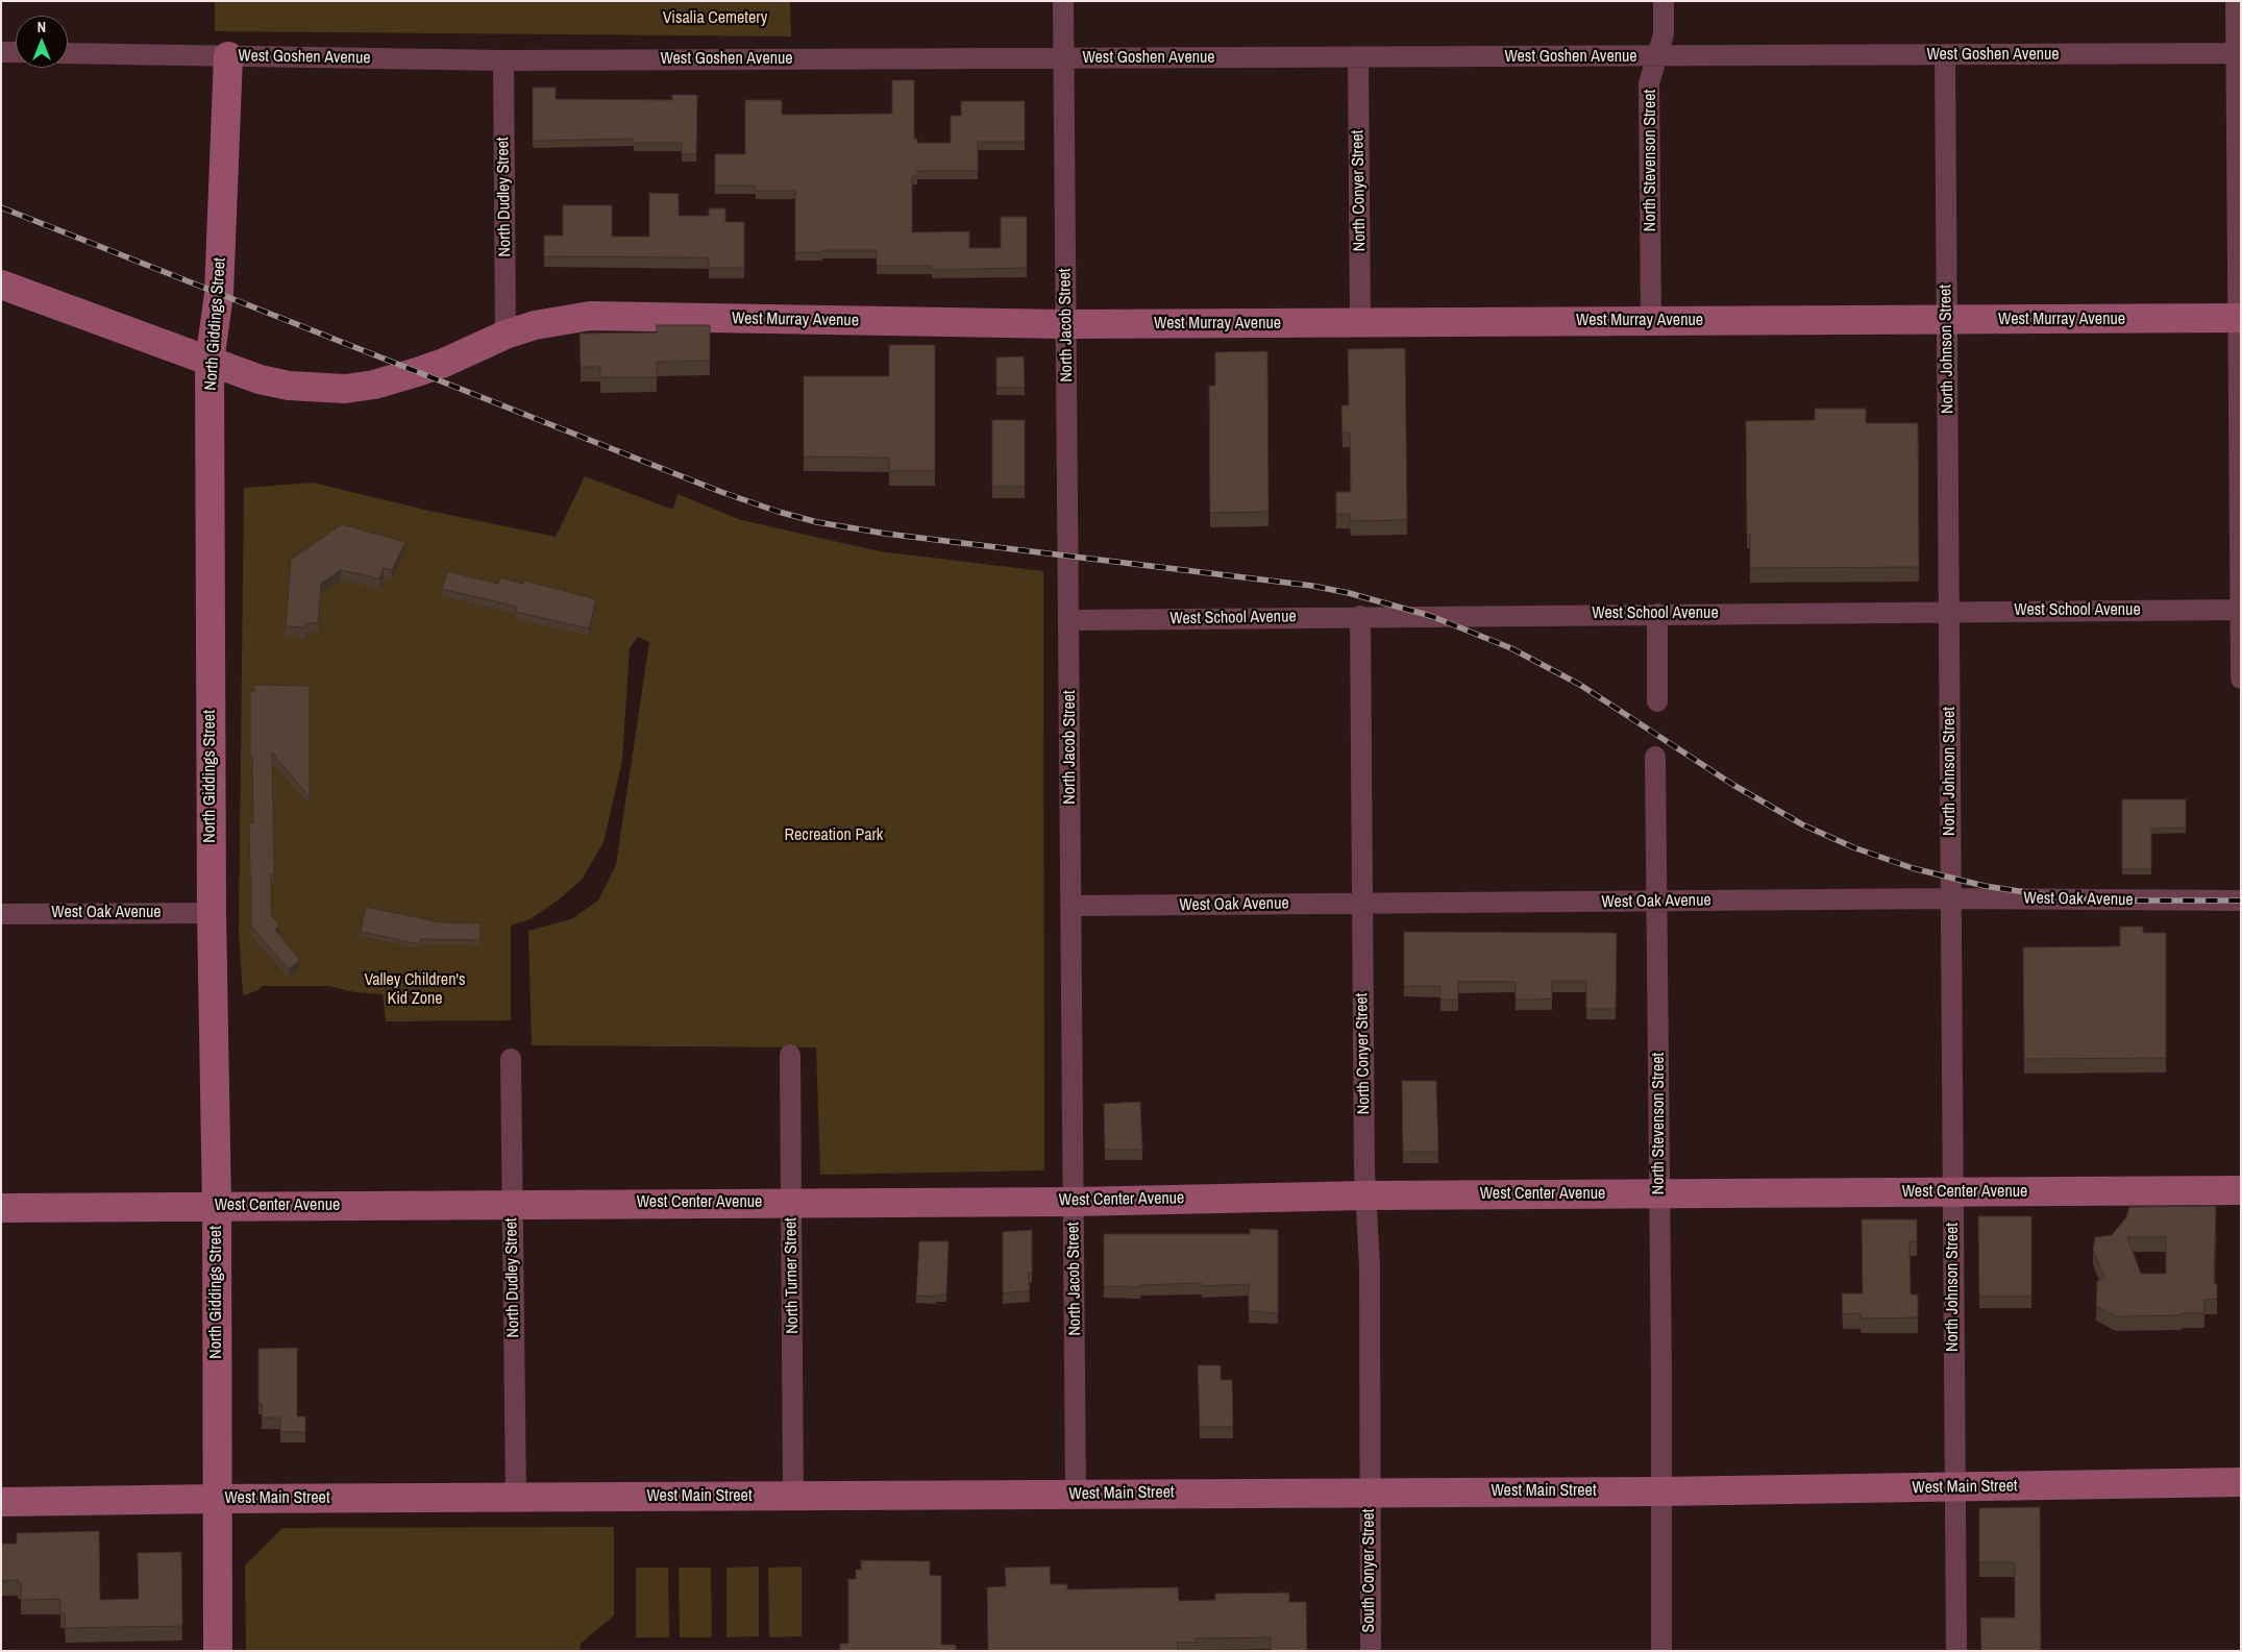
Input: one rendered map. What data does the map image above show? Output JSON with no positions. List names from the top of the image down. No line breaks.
{"streets":{"street":["West Goshen Avenue","North Stevenson Street","North Conyer Street","North Dudley Street","West Murray Avenue","North Giddings Street","North Jacob Street","North Johnson Street","West School Avenue","West Oak Avenue","West Center Avenue","North Turner Street","West Main Street","South Conyer Street"]},"crossings":[["West Goshen Avenue","North Stevenson Street"],["West Goshen Avenue","North Conyer Street"],["West Goshen Avenue","North Dudley Street"],["West Goshen Avenue","North Giddings Street"],["West Goshen Avenue","North Jacob Street"],["West Goshen Avenue","North Johnson Street"],["North Stevenson Street","West Murray Avenue"],["North Stevenson Street","West Oak Avenue"],["North Stevenson Street","West Center Avenue"],["North Stevenson Street","West Main Street"],["North Conyer Street","West Murray Avenue"],["North Conyer Street","West School Avenue"],["North Conyer Street","West Oak Avenue"],["North Conyer Street","West Center Avenue"],["North Conyer Street","West Main Street"],["North Conyer Street","South Conyer Street"],["North Dudley Street","West Murray Avenue"],["North Dudley Street","West Center Avenue"],["North Dudley Street","West Main Street"],["West Murray Avenue","North Giddings Street"],["West Murray Avenue","North Jacob Street"],["West Murray Avenue","North Johnson Street"],["North Giddings Street","West Oak Avenue"],["North Giddings Street","West Center Avenue"],["North Giddings Street","West Main Street"],["North Jacob Street","West School Avenue"],["North Jacob Street","West Oak Avenue"],["North Jacob Street","West Center Avenue"],["North Jacob Street","West Main Street"],["North Johnson Street","West School Avenue"],["North Johnson Street","West Oak Avenue"],["North Johnson Street","West Center Avenue"],["North Johnson Street","West Main Street"],["West Center Avenue","North Turner Street"],["North Turner Street","West Main Street"],["West Main Street","South Conyer Street"]],"parks":["Visalia Cemetery","Recreation Park","Valley Children's Kid Zone"],"north":"top"}
